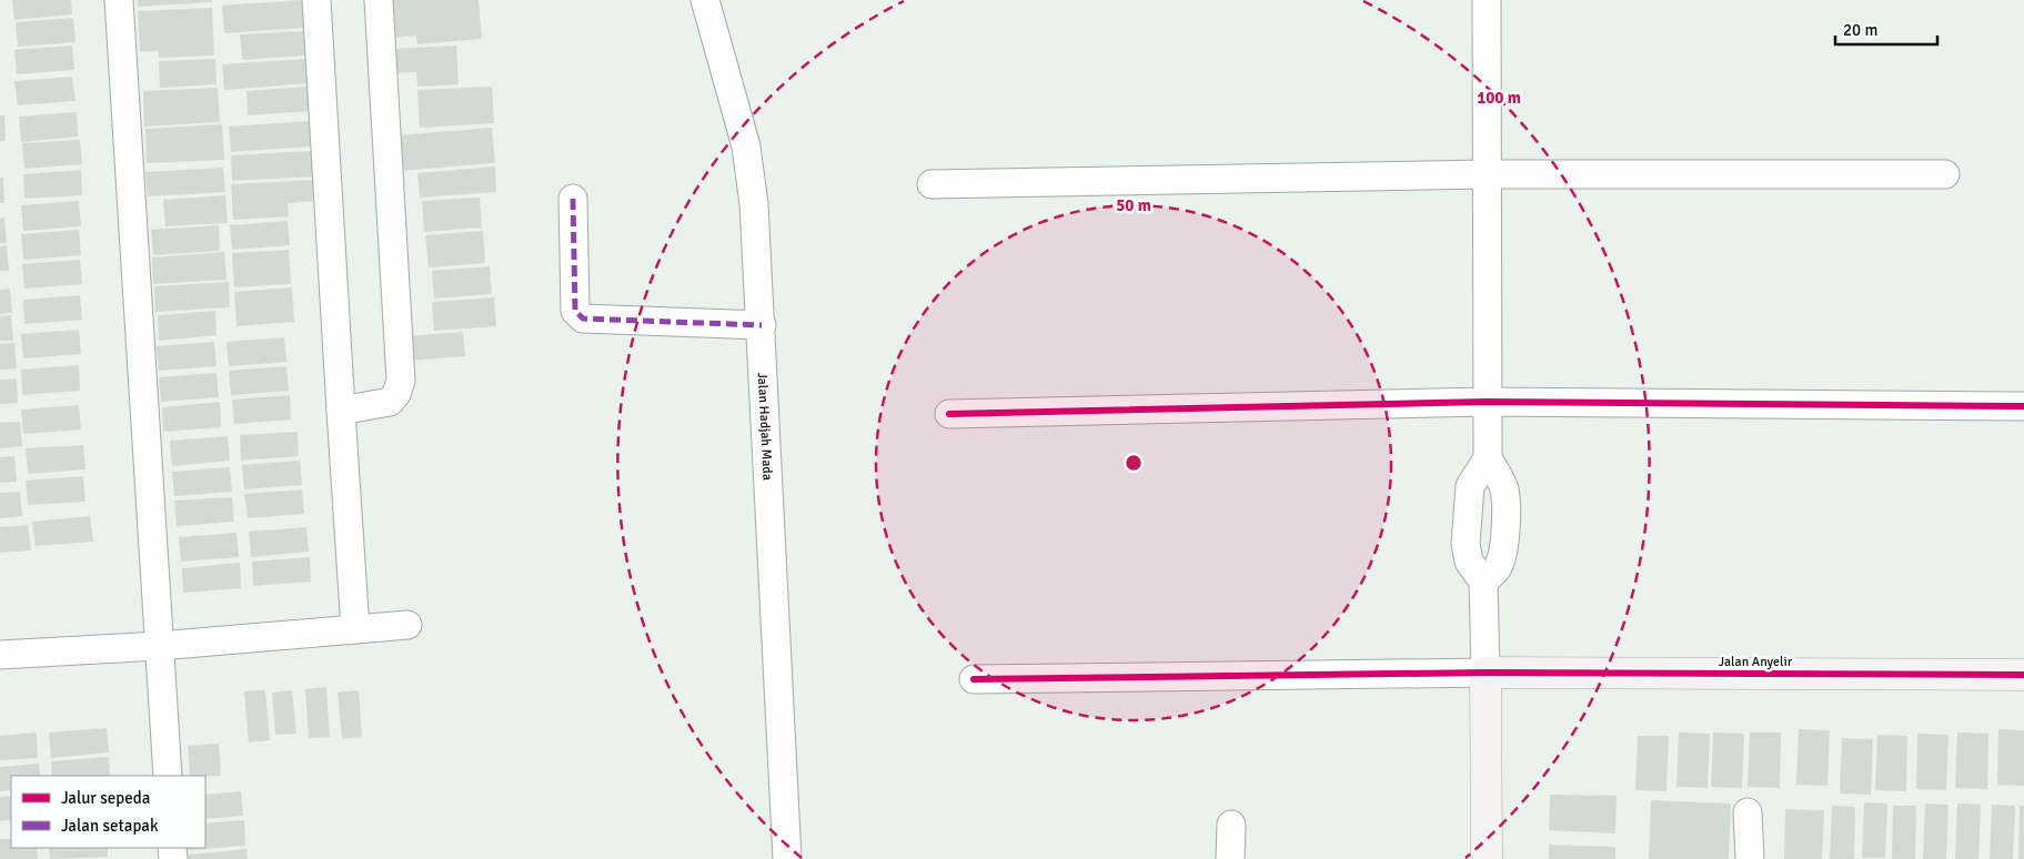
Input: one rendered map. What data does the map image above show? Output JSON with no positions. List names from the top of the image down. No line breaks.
{"streets":{"street":["Jalan Hadjah Mada","Jalan Anyelir"]},"legend":["Jalur sepeda","Jalan setapak"],"scale_bar":"20 m","rings":["100 m","50 m"]}
